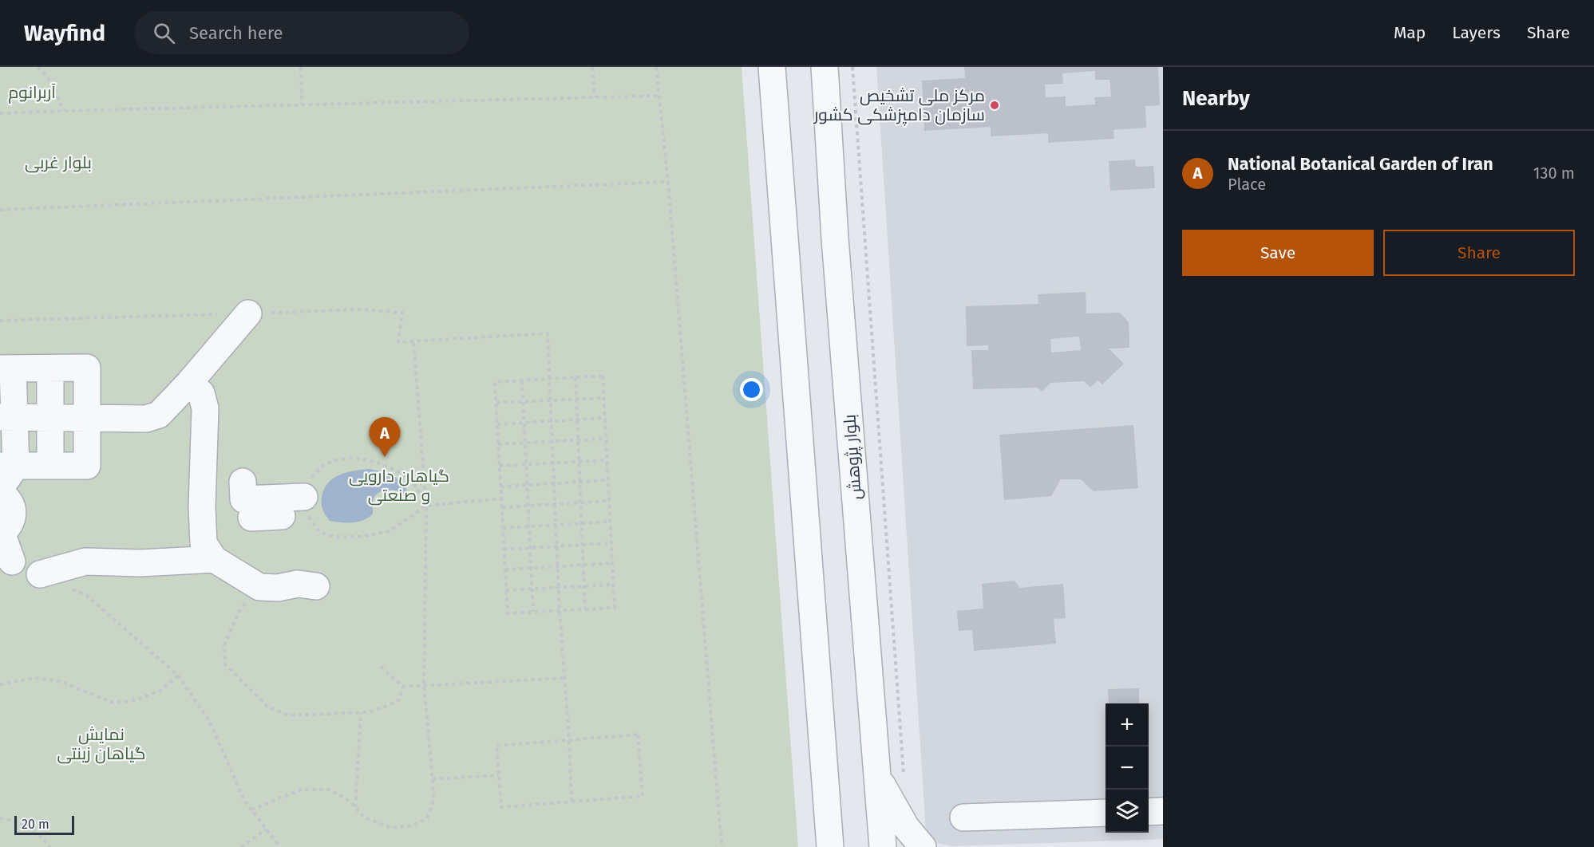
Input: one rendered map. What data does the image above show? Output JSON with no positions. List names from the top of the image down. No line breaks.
{"streets":{"street":["بلوار پژوهش"]},"parks":["آربرانوم","بلوار غربی","گیاهان دارویی و صنعتی","نمایش گیاهان زینتی"],"places":["مرکز ملی تشخیص سازمان دامپزشکی کشور"],"scale_bar":"20 m","page":{"header":"Wayfind","search":"Search here","nav":["Map","Layers","Share"],"heading":"Nearby","list":[{"mark":"A","name":"National Botanical Garden of Iran","note":"Place","value":"130 m"}],"buttons":["Save","Share"],"pins":"A","map_buttons":["+","−"],"scale":"20 m"}}
